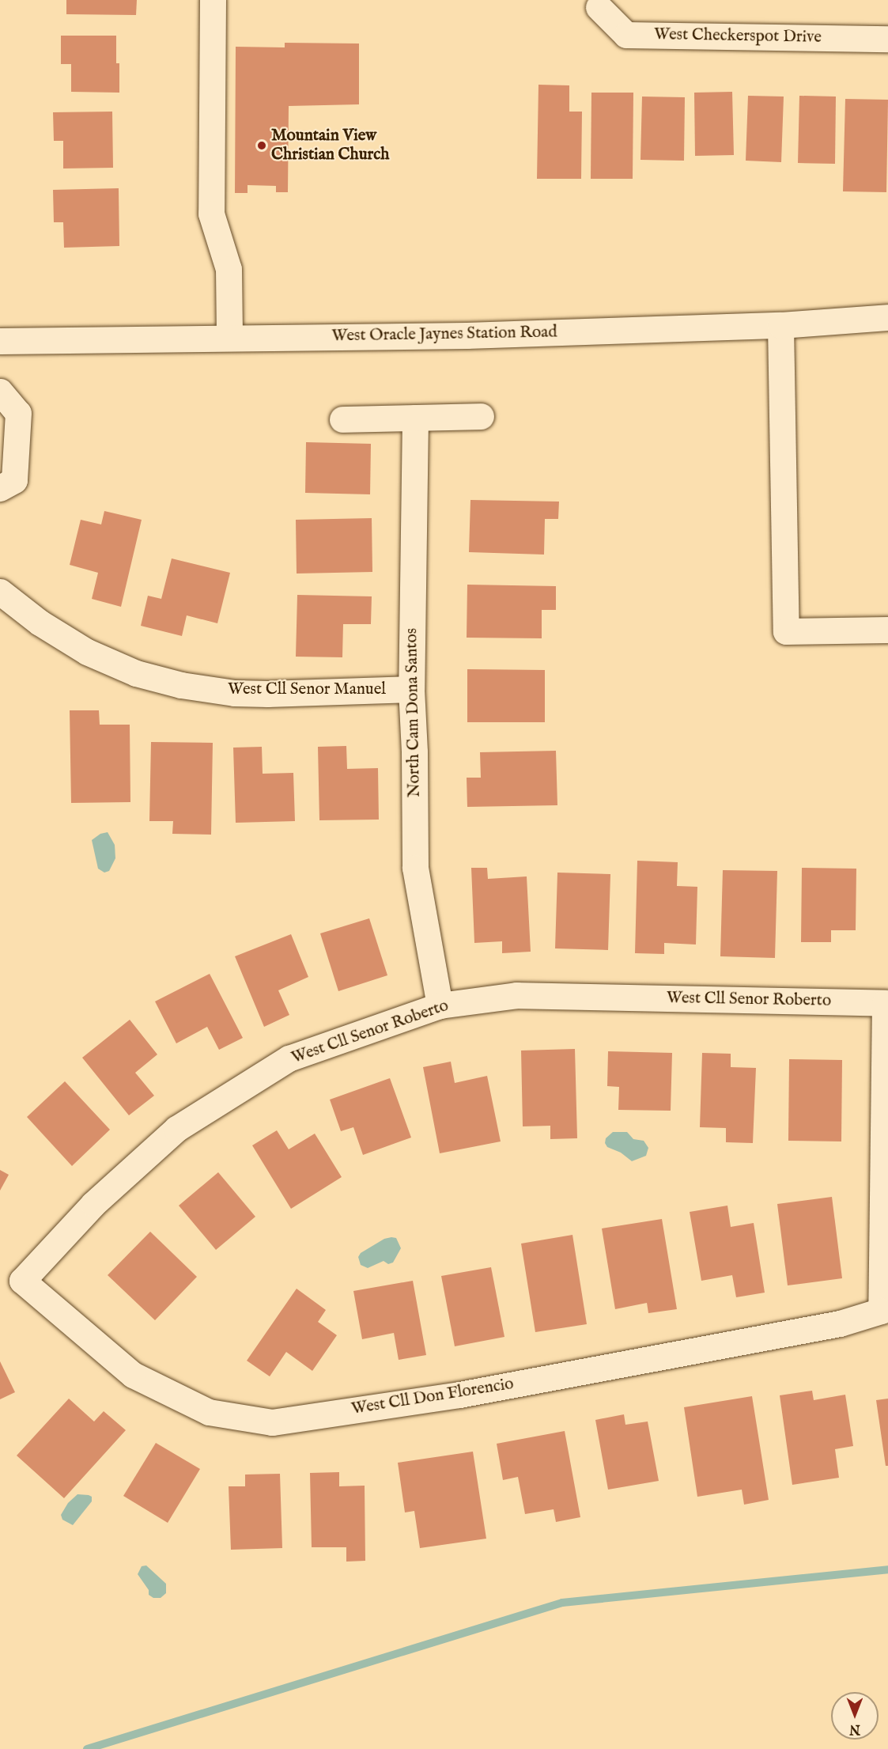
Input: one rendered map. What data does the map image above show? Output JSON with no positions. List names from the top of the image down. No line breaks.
{"streets":{"street":["West Checkerspot Drive","West Oracle Jaynes Station Road","West Cll Senor Manuel","North Cam Dona Santos","West Cll Senor Roberto","West Cll Don Florencio"]},"crossings":[["West Cll Senor Manuel","North Cam Dona Santos"],["North Cam Dona Santos","West Cll Senor Roberto"],["West Cll Senor Roberto","West Cll Don Florencio"]],"places":["Mountain View Christian Church"],"north":"bottom"}
